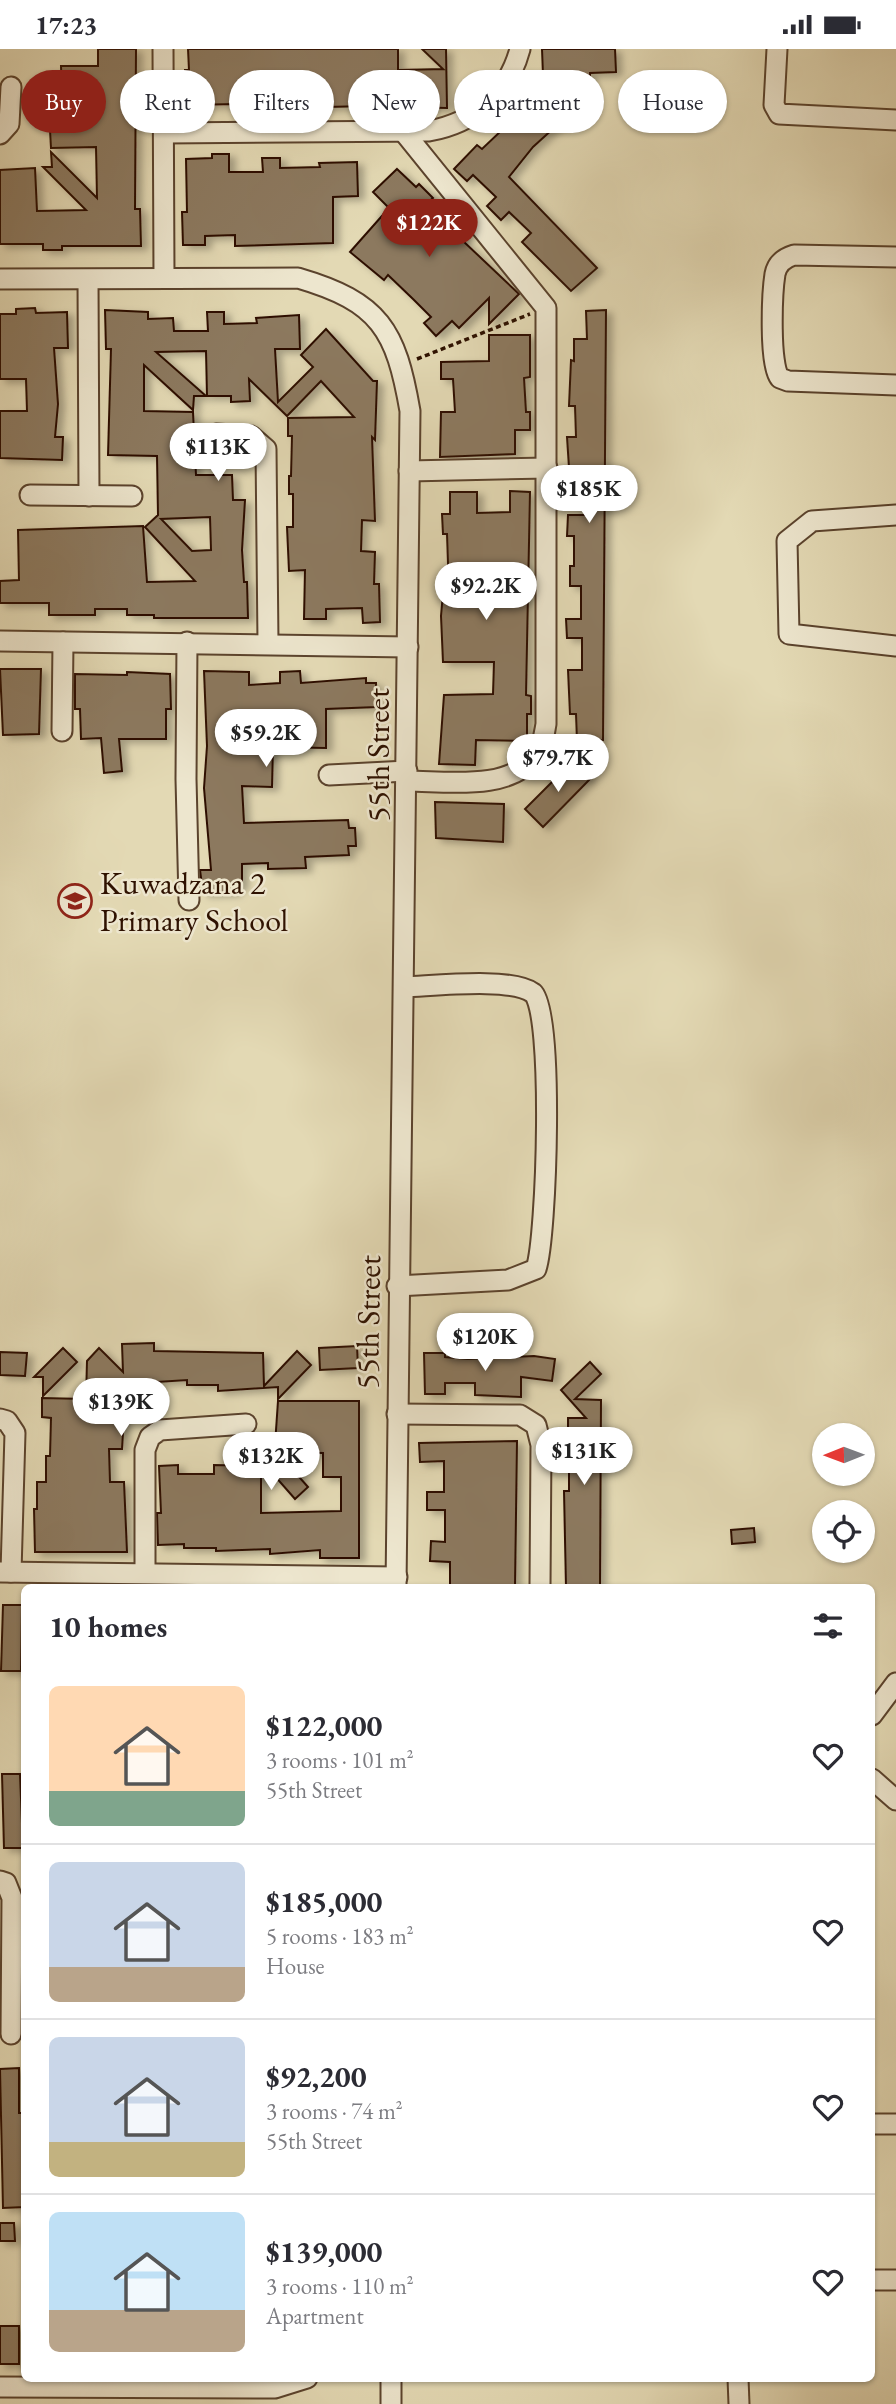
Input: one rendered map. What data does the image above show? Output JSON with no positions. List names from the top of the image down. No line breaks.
{"streets":{"street":["55th Street"]},"places":{"school or university":["Kuwadzana 2 Primary School"]},"north":"left","page":{"status":"17:23","chip":["Buy","Rent","Filters","New","Apartment","House"],"price":["$122K","$113K","$185K","$92.2K","$59.2K","$79.7K","$120K","$139K","$131K","$132K"],"heading":"10 homes","list":[{"name":"$122,000","note":"3 rooms · 101 m² · 55th Street"},{"name":"$185,000","note":"5 rooms · 183 m² · House"},{"name":"$92,200","note":"3 rooms · 74 m² · 55th Street"},{"name":"$139,000","note":"3 rooms · 110 m² · Apartment"}]}}
